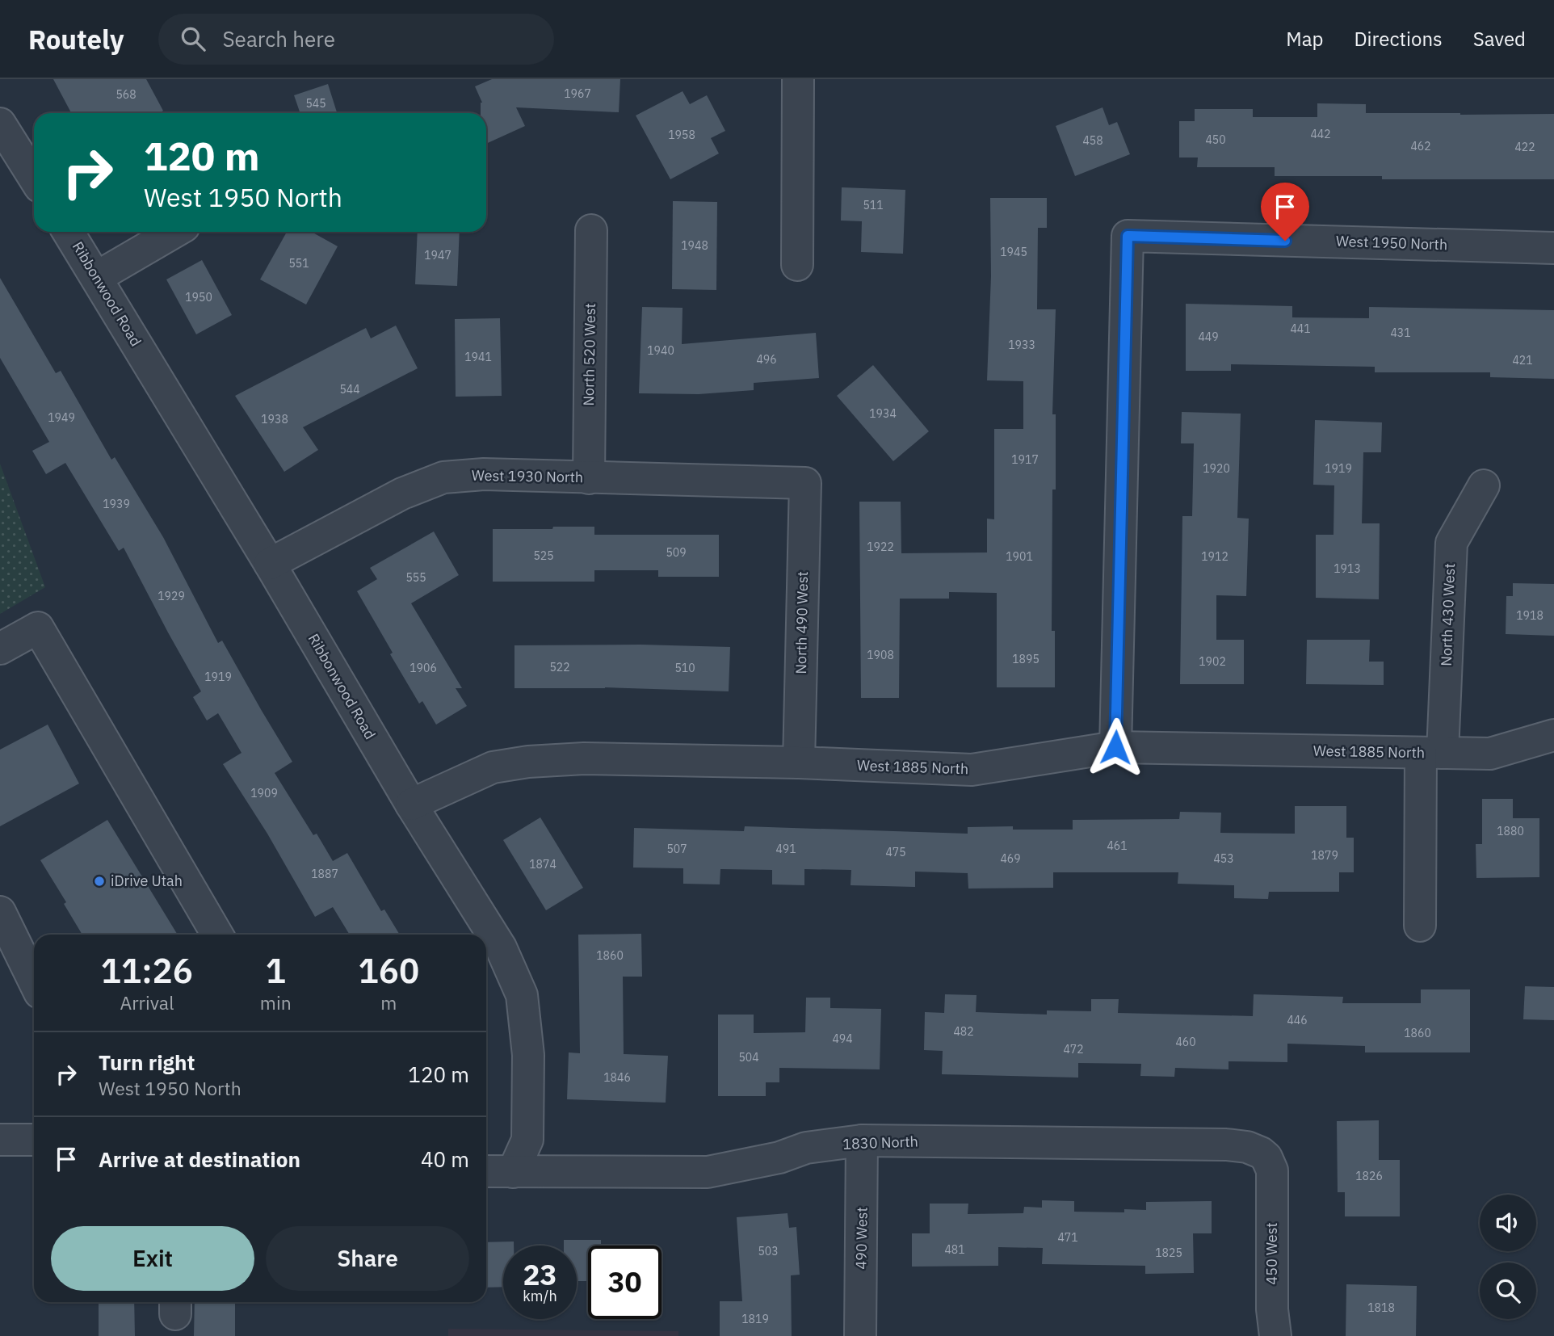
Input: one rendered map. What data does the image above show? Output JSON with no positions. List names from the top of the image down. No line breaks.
{"streets":{"street":["West 1950 North","Ribbonwood Road","North 520 West","West 1930 North","North 430 West","North 490 West","West 1885 North","1830 North","490 West","450 West"]},"crossings":[["West 1950 North","West 1885 North"],["Ribbonwood Road","West 1930 North"],["Ribbonwood Road","West 1885 North"],["Ribbonwood Road","1830 North"],["North 520 West","West 1930 North"],["West 1930 North","North 490 West"],["North 430 West","West 1885 North"],["North 490 West","West 1885 North"],["1830 North","490 West"],["1830 North","450 West"]],"places":["iDrive Utah"],"house_numbers":["1967","568","545","442","1958","450","458","462","422","511","1948","1945","1947","551","1950","441","431","449","1933","1940","1941","496","421","544","1934","1949","1938","1917","1920","1919","1939","1922","509","525","1901","1912","1913","555","1929","1918","1908","1895","1902","522","1906","510","1919","1909","1880","461","507","491","475","1879","469","453","1874","1887","1860","446","482","1860","494","460","472","504","1846","1826","471","481","503","1825","1818","1819"],"page":{"header":"Routely","search":"Search here","nav":["Map","Directions","Saved"],"turn":["120 m","West 1950 North"],"eta":["11:26","Arrival","1","min","160","m"],"list":[{"name":"Turn right","note":"West 1950 North","value":"120 m"},{"name":"Arrive at destination","value":"40 m"}],"buttons":["Exit","Share"],"speed":"23 km/h","limit":"30"}}
